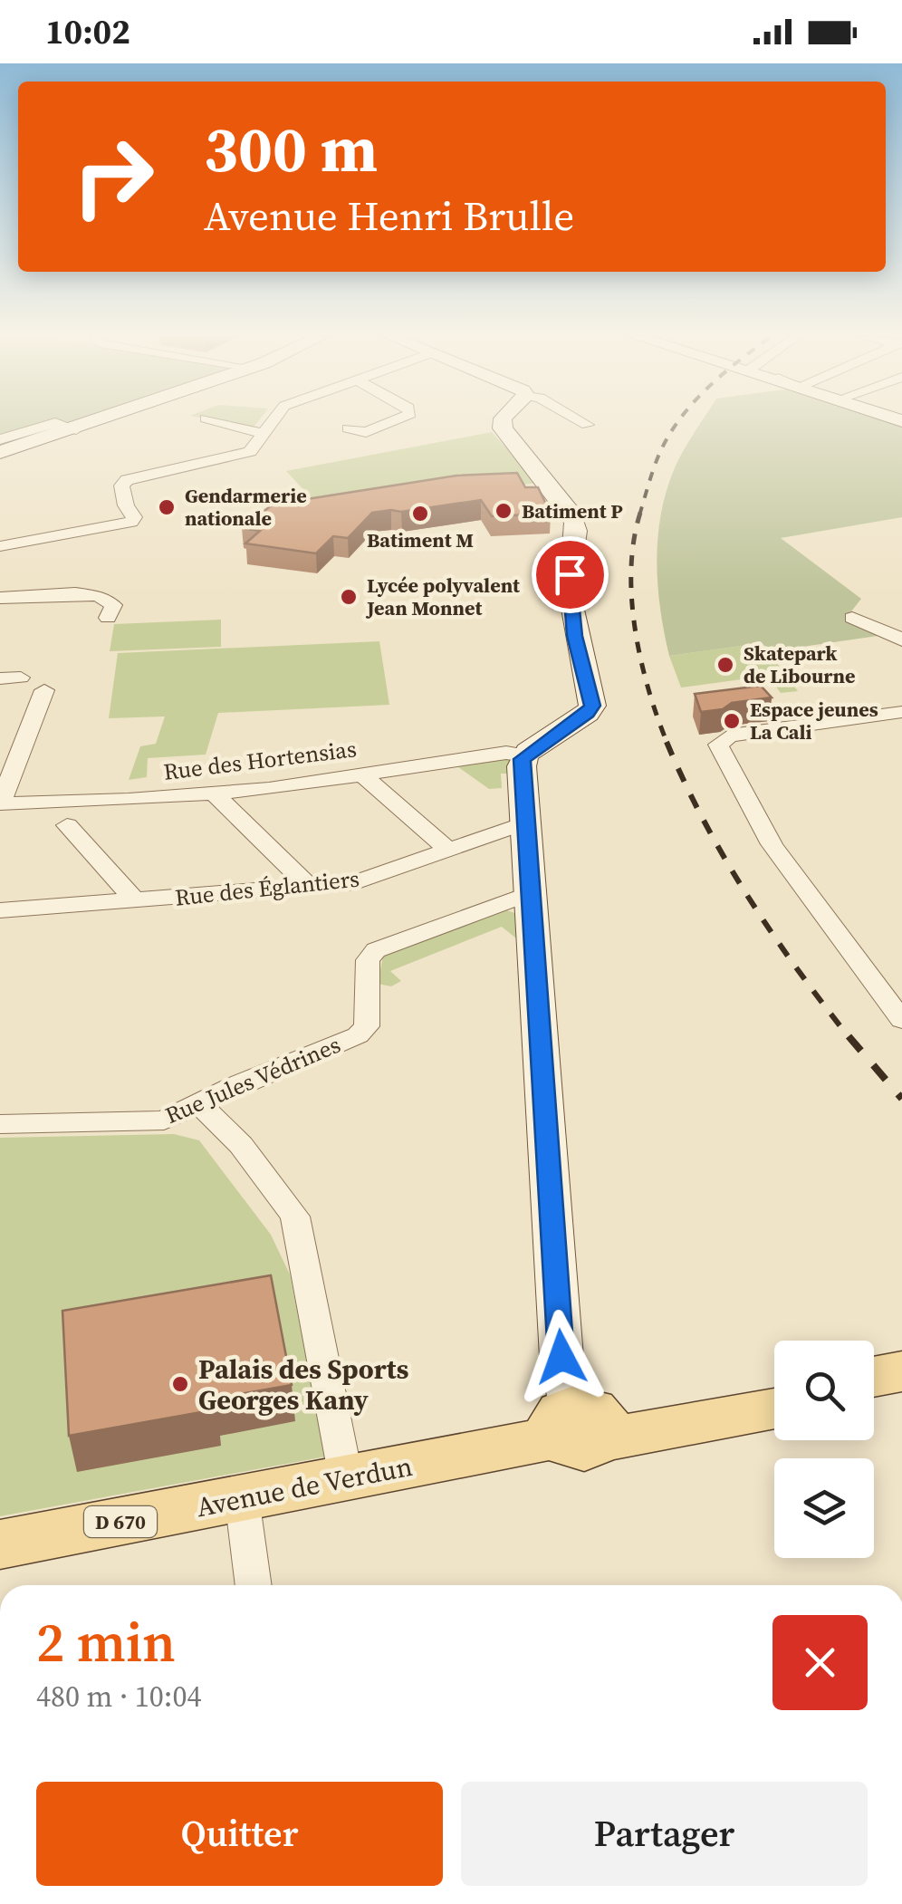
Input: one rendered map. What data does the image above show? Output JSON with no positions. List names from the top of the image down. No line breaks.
{"streets":{"main road":["Avenue de Verdun","D 670"],"street":["Rue des Hortensias","Rue des Églantiers","Rue Jules Védrines"]},"places":["Gendarmerie nationale","Batiment P","Batiment M","Lycée polyvalent Jean Monnet","Skatepark de Libourne","Espace jeunes La Cali","Palais des Sports Georges Kany"],"page":{"status":"10:02","turn":["300 m","Avenue Henri Brulle"],"heading":["2 min","480 m · 10:04"],"buttons":["Quitter","Partager"]}}
